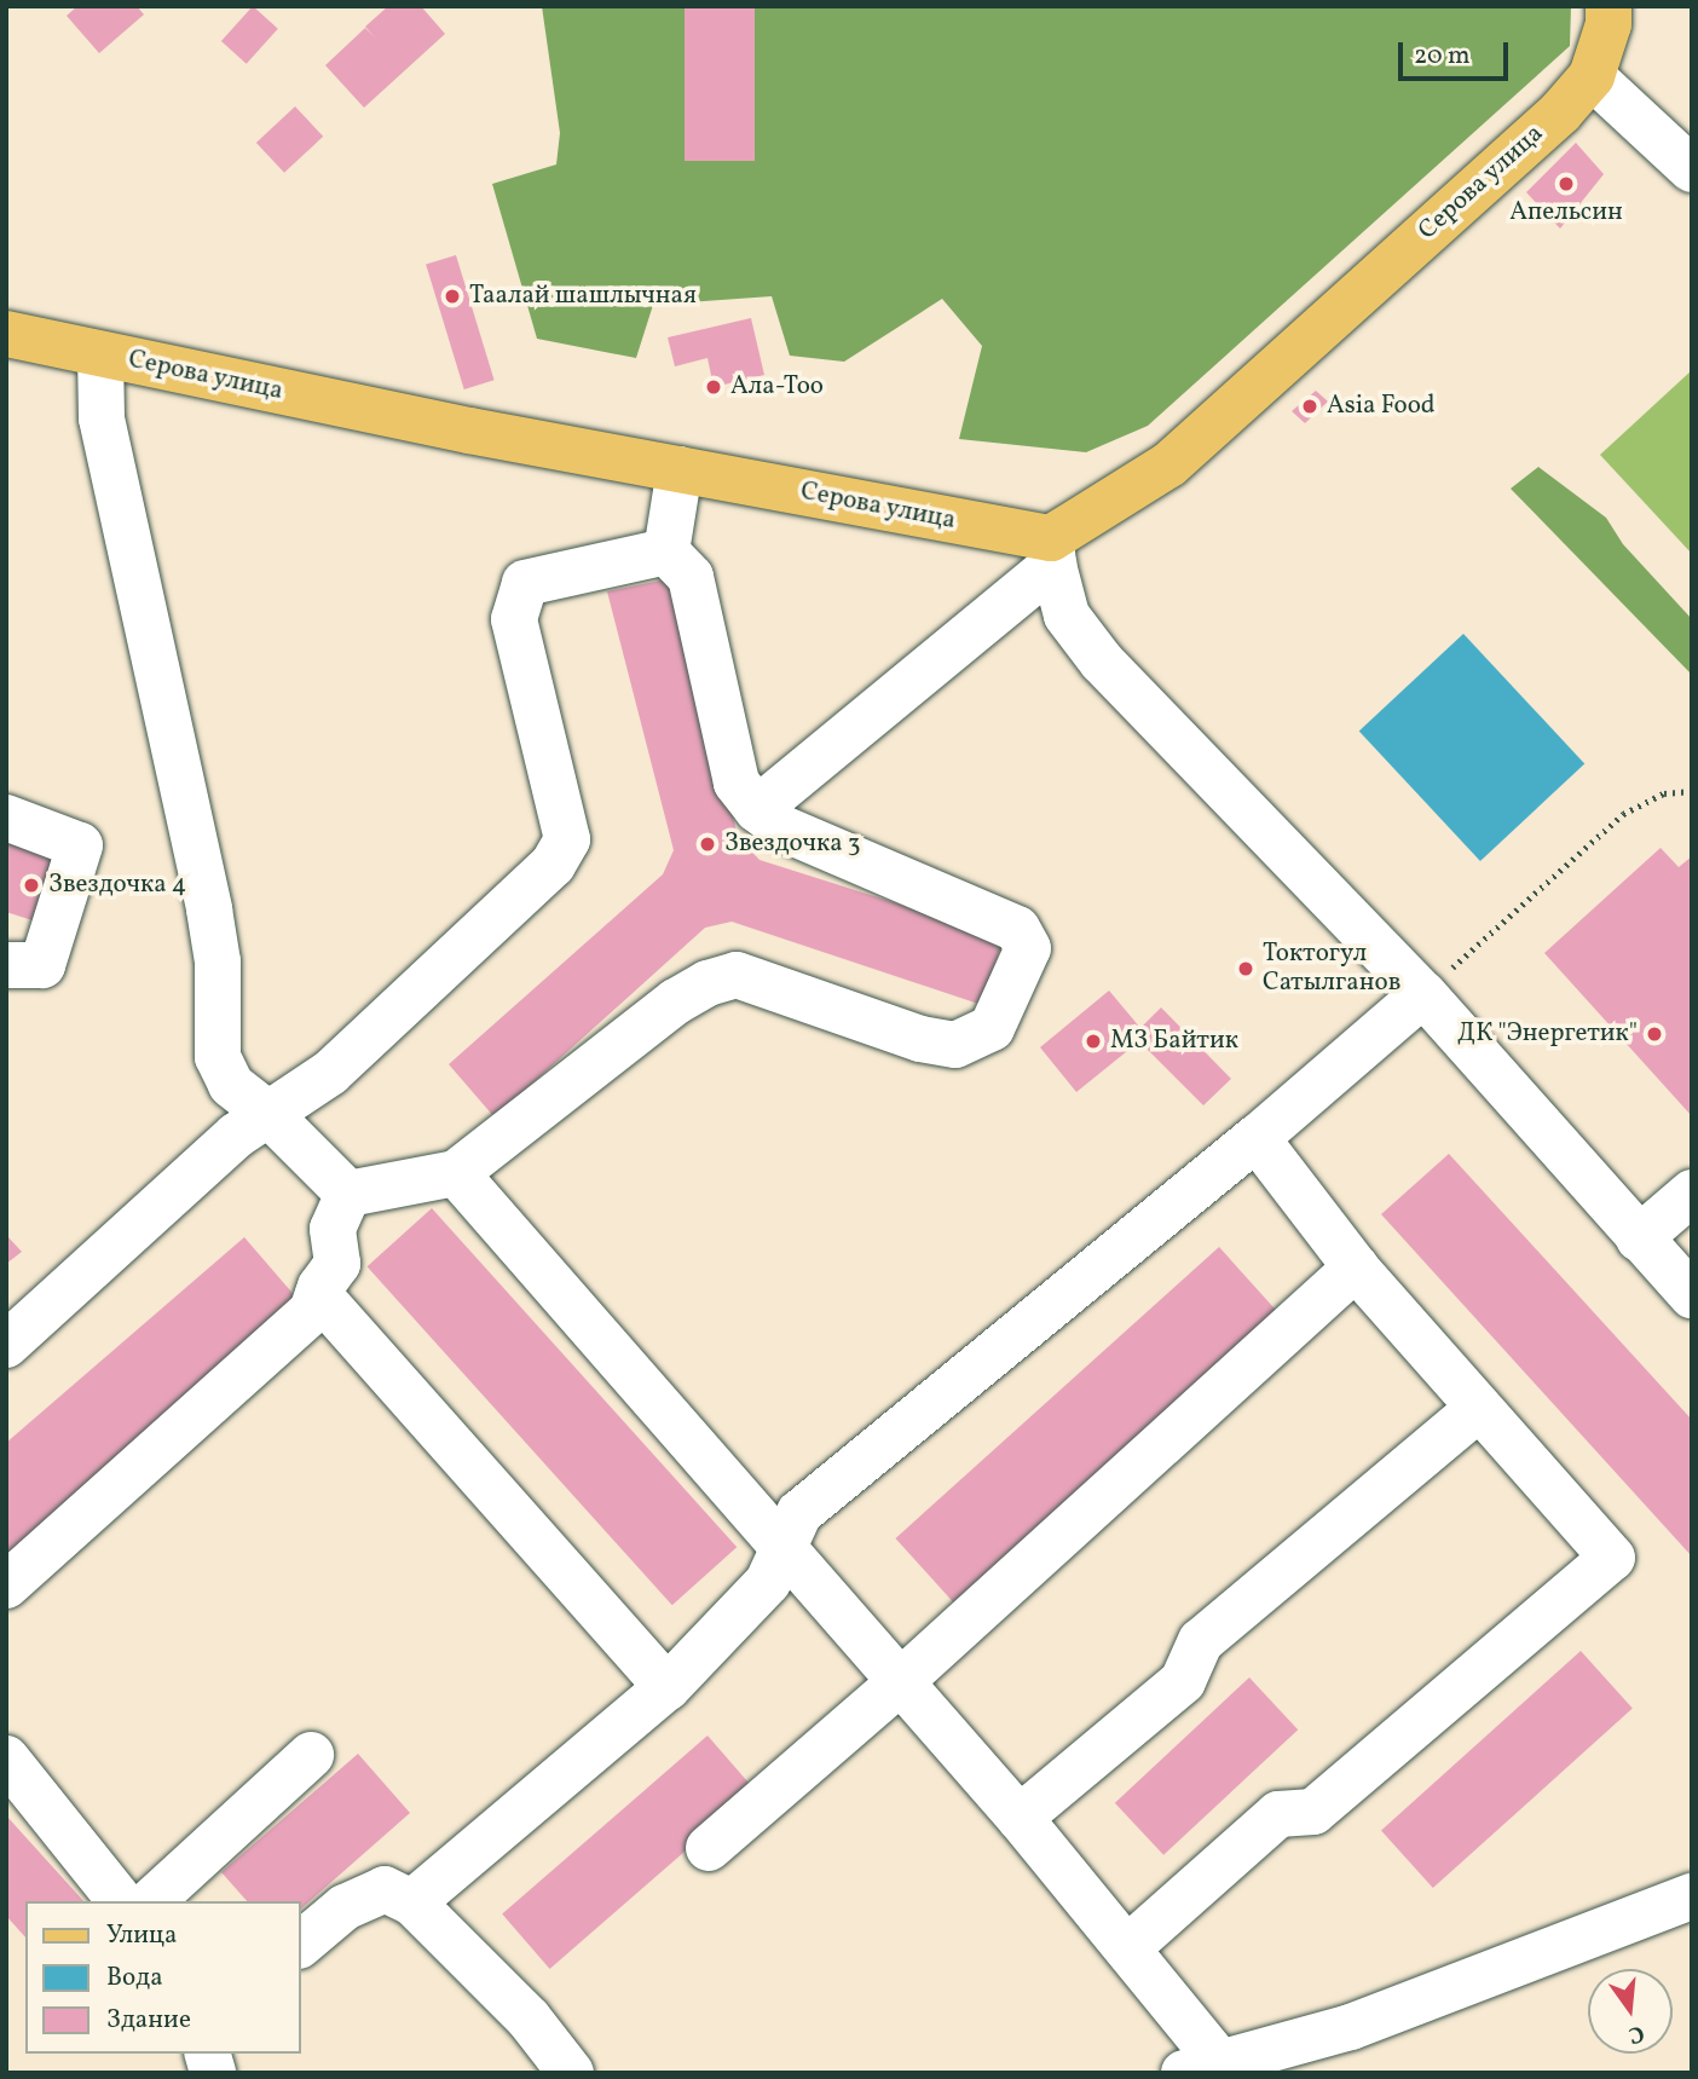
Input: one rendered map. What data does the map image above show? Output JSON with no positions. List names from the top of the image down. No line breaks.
{"streets":{"main road":["Серова улица"]},"places":["Апельсин","Таалай шашлычная","Ала-Тоо","Asia Food","Звездочка 3","Звездочка 4","Токтогул Сатылганов","ДК \"Энергетик\"","МЗ Байтик"],"legend":["Улица","Вода","Здание"],"scale_bar":"20 m","north":"bottom"}
